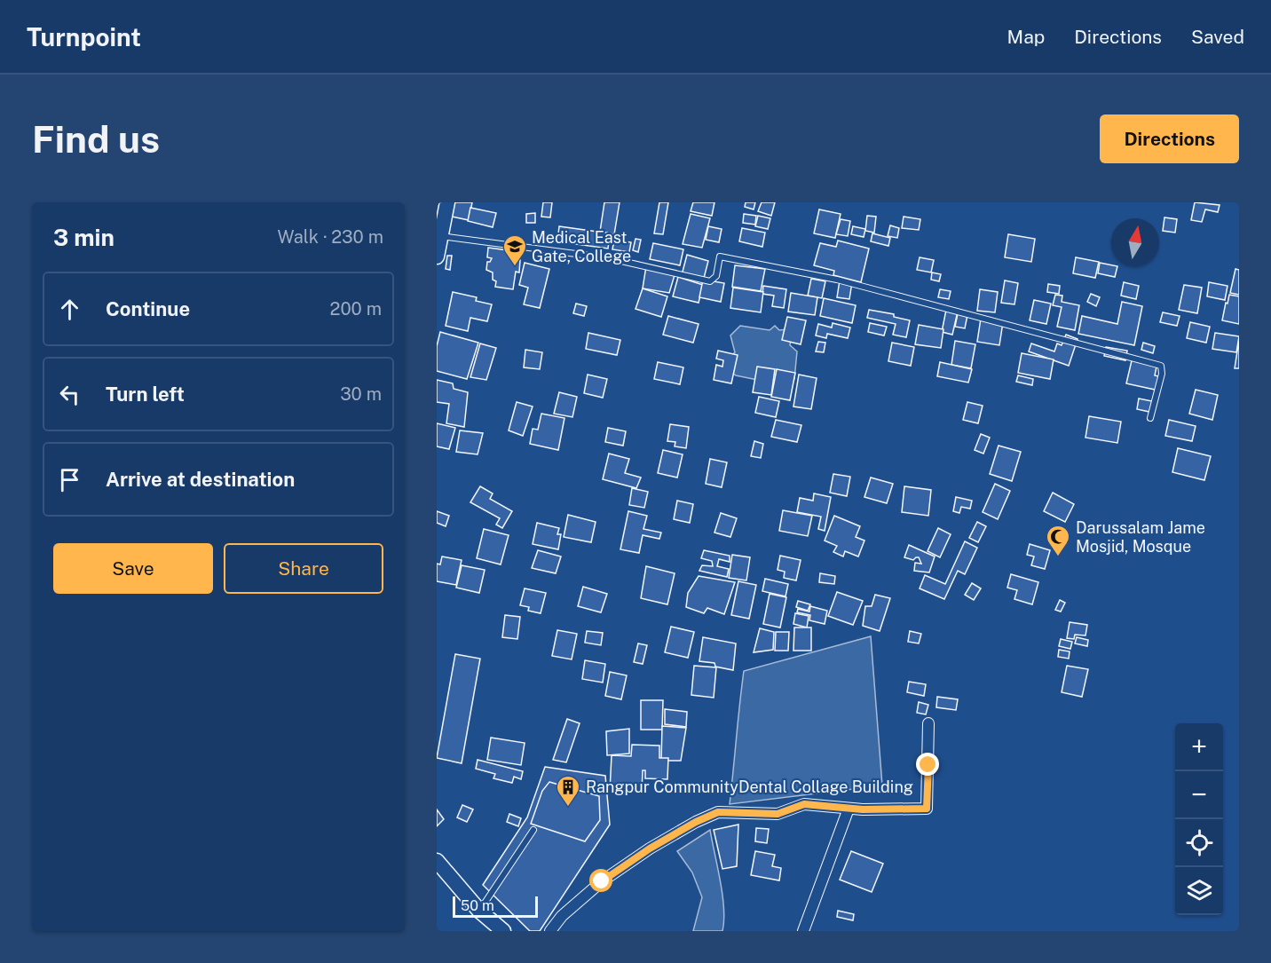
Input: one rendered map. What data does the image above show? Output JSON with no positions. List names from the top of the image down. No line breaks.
{"places":{"school or university":["Medical East Gate, College"],"mosque":["Darussalam Jame Mosjid, Mosque"],"building":["Rangpur CommunityDental Collage Building"]},"scale_bar":"50 m","north":"top","page":{"header":"Turnpoint","nav":["Map","Directions","Saved"],"buttons":["Directions",["Save","Share"]],"title":"Find us","heading":["3 min","Walk · 230 m"],"list":[["Continue","200 m"],["Turn left","30 m"],"Arrive at destination"],"map_buttons":["+","−"],"scale":"50 m"}}
